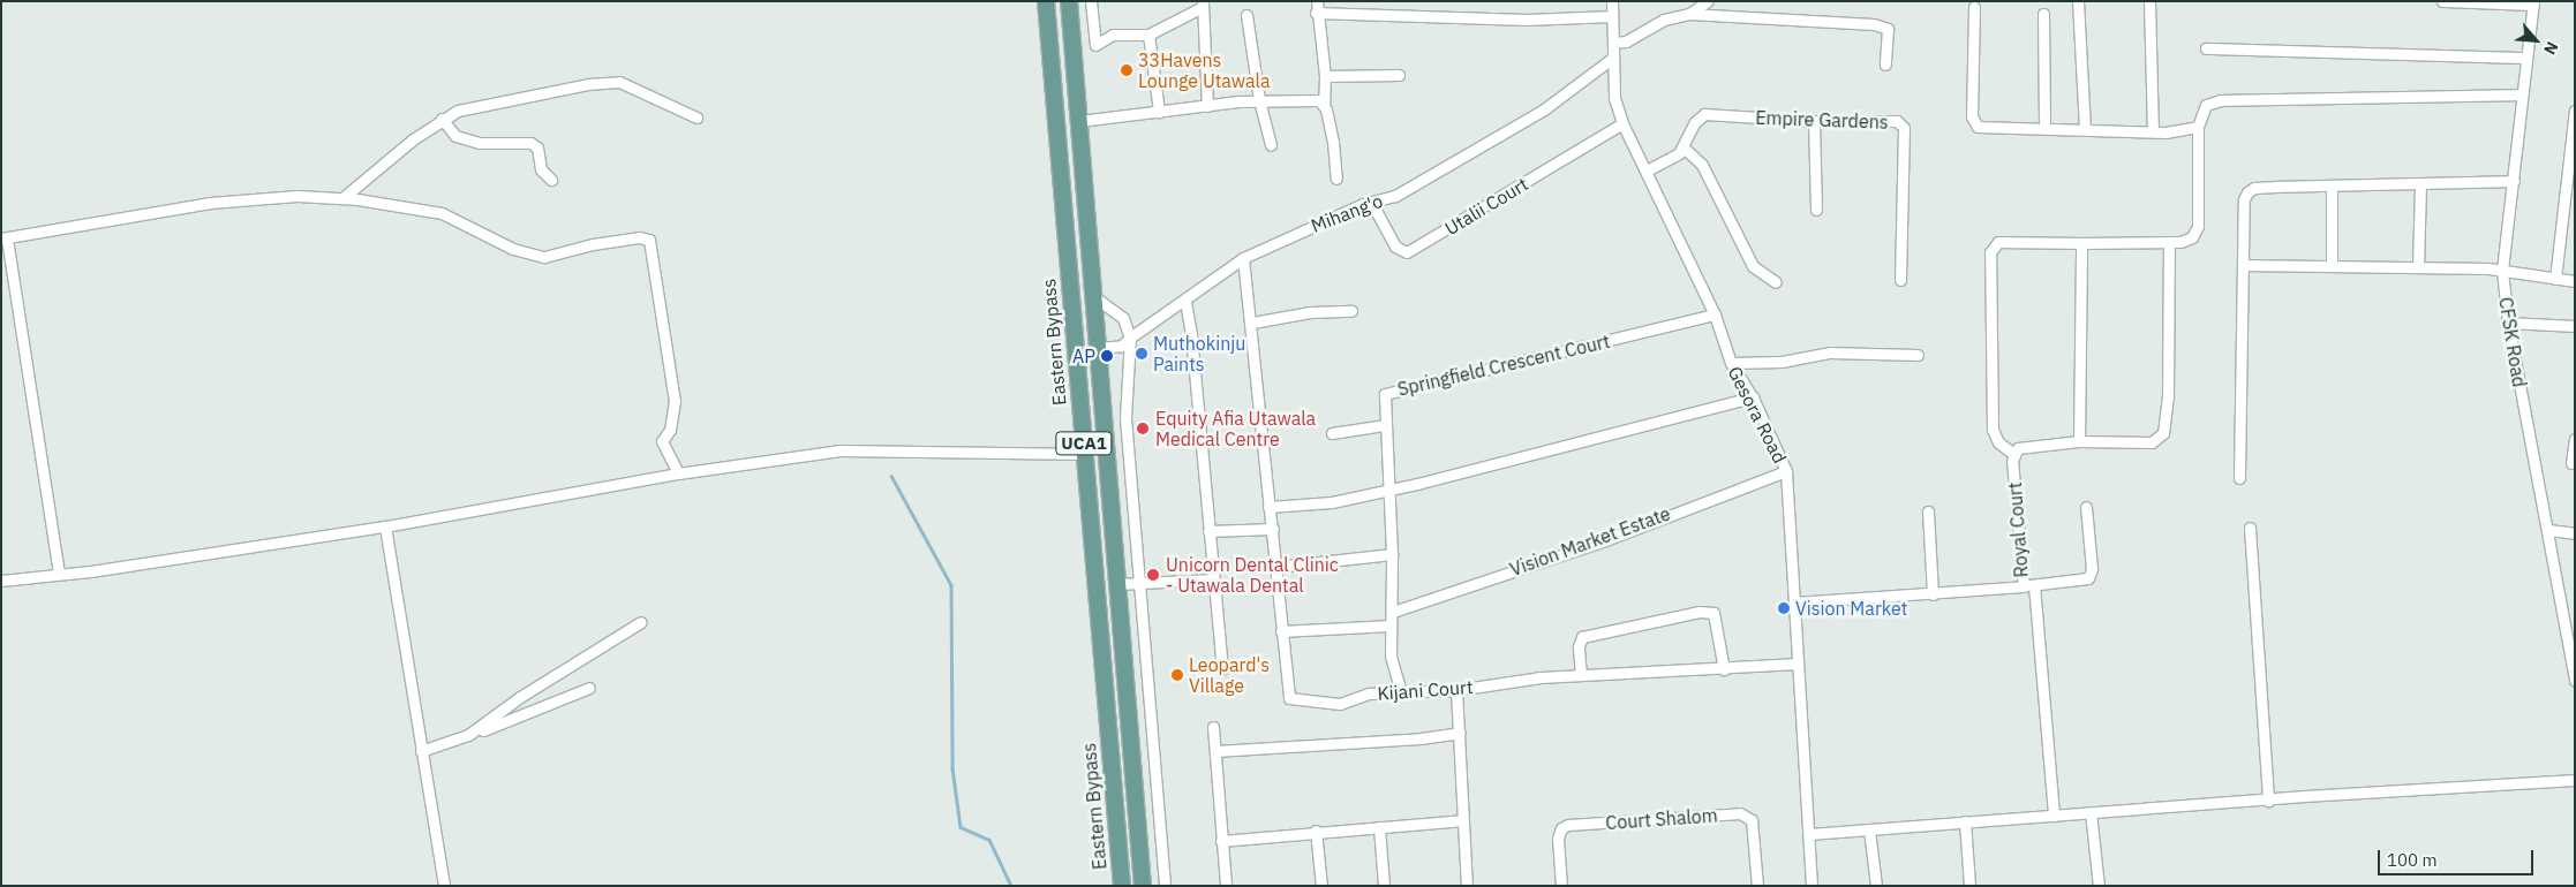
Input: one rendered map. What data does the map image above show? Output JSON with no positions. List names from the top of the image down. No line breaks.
{"streets":{"main road":["Eastern Bypass","UCA1"],"street":["Empire Gardens","Utalii Court","Mihang'o","CFSK Road","Springfield Crescent Court","Gesora Road","Royal Court","Vision Market Estate","Kijani Court","Court Shalom"]},"crossings":[["Utalii Court","Mihang'o"],["Utalii Court","Gesora Road"],["Mihang'o","Gesora Road"],["Mihang'o","UCA1"],["Mihang'o","Kijani Court"],["Springfield Crescent Court","Gesora Road"],["Springfield Crescent Court","Vision Market Estate"],["Springfield Crescent Court","Kijani Court"],["Gesora Road","Royal Court"],["Gesora Road","Vision Market Estate"],["Gesora Road","Kijani Court"]],"places":["33Havens Lounge Utawala","Muthokinju Paints","AP","Equity Afia Utawala Medical Centre","Unicorn Dental Clinic - Utawala Dental","Vision Market","Leopard's Village"],"scale_bar":"100 m","north":"bottom right"}
